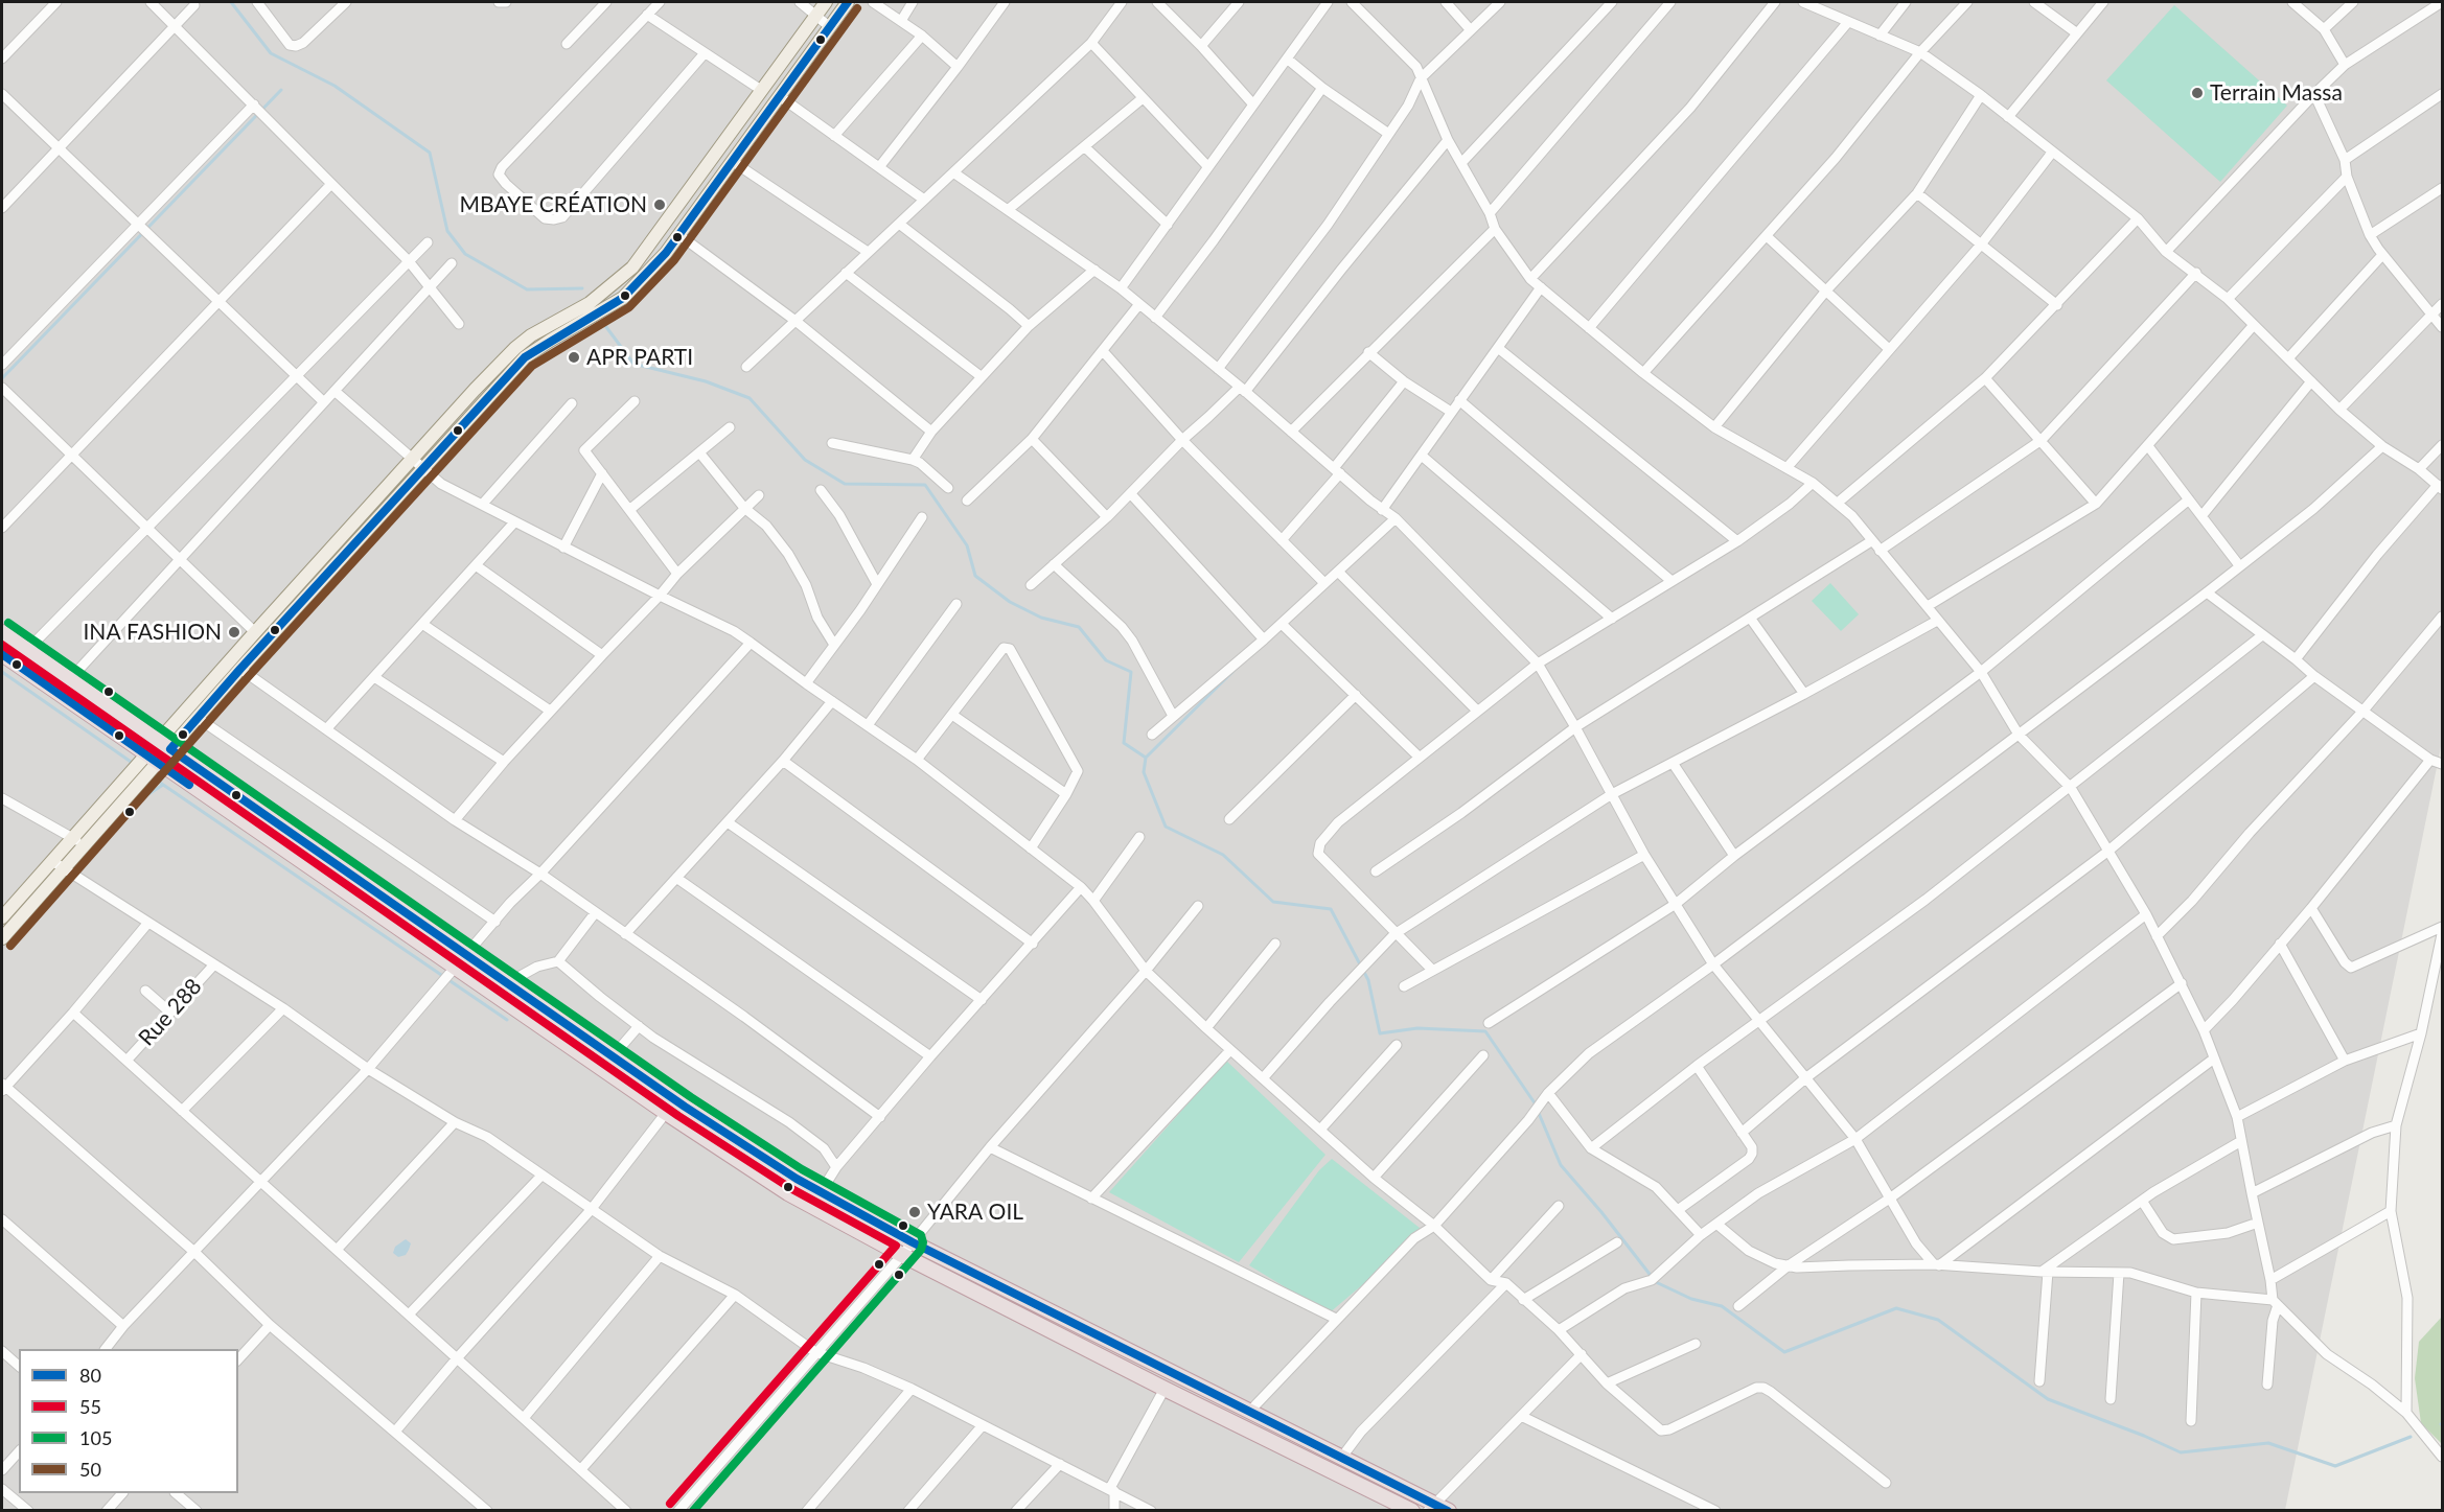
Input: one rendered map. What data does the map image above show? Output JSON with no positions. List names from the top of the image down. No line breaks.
{"streets":{"street":["Rue 288"]},"places":["Terrain Massa","MBAYE CRÉATION","APR PARTI","INA FASHION","YARA OIL"],"lines":["transit line 80","transit line 50","transit line 105","transit line 55"],"legend":["80","55","105","50"]}
